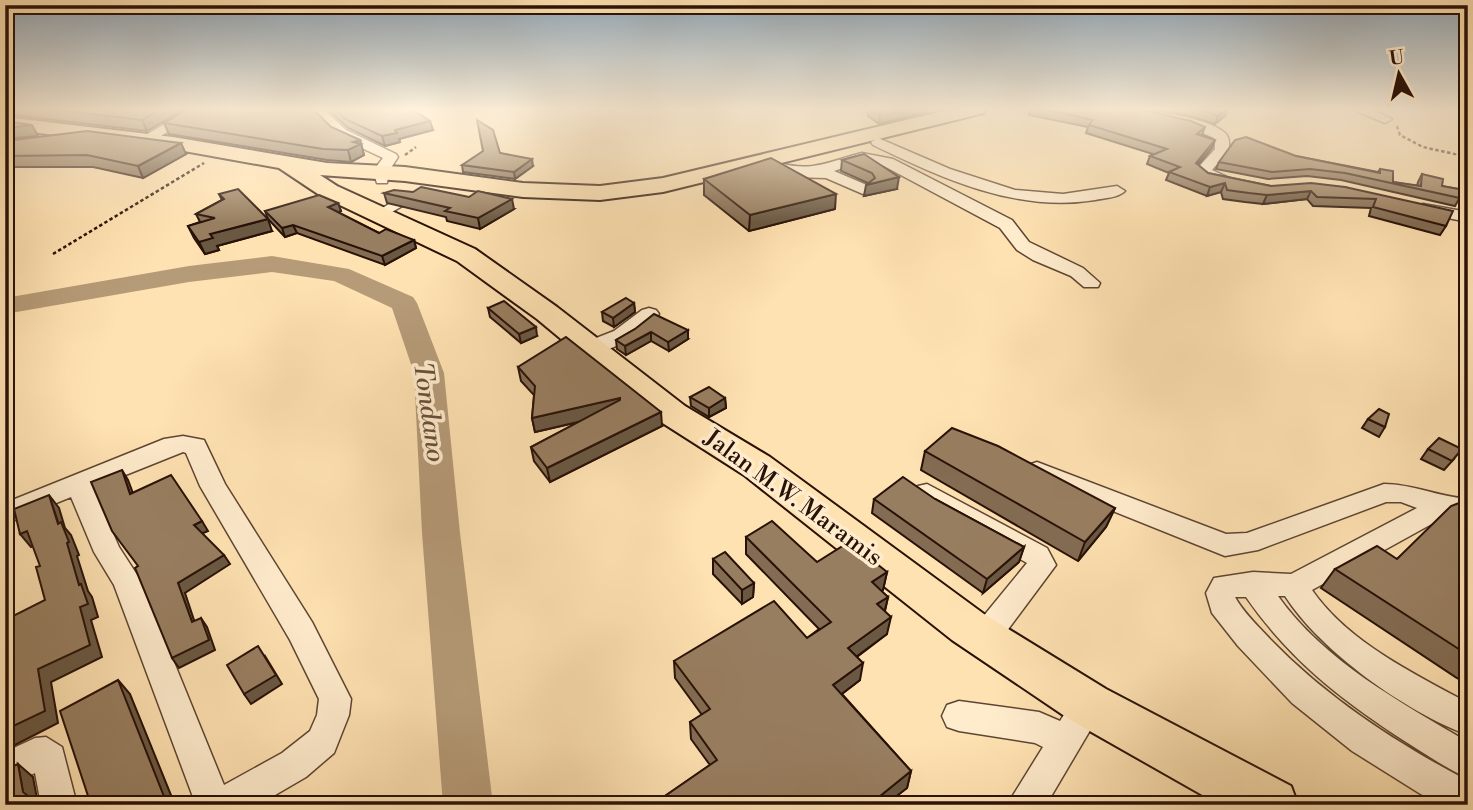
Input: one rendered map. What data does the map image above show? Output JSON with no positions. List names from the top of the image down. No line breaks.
{"streets":{"highway":["Jalan M.W. Maramis"]},"water":["Tondano"],"north":"top"}
